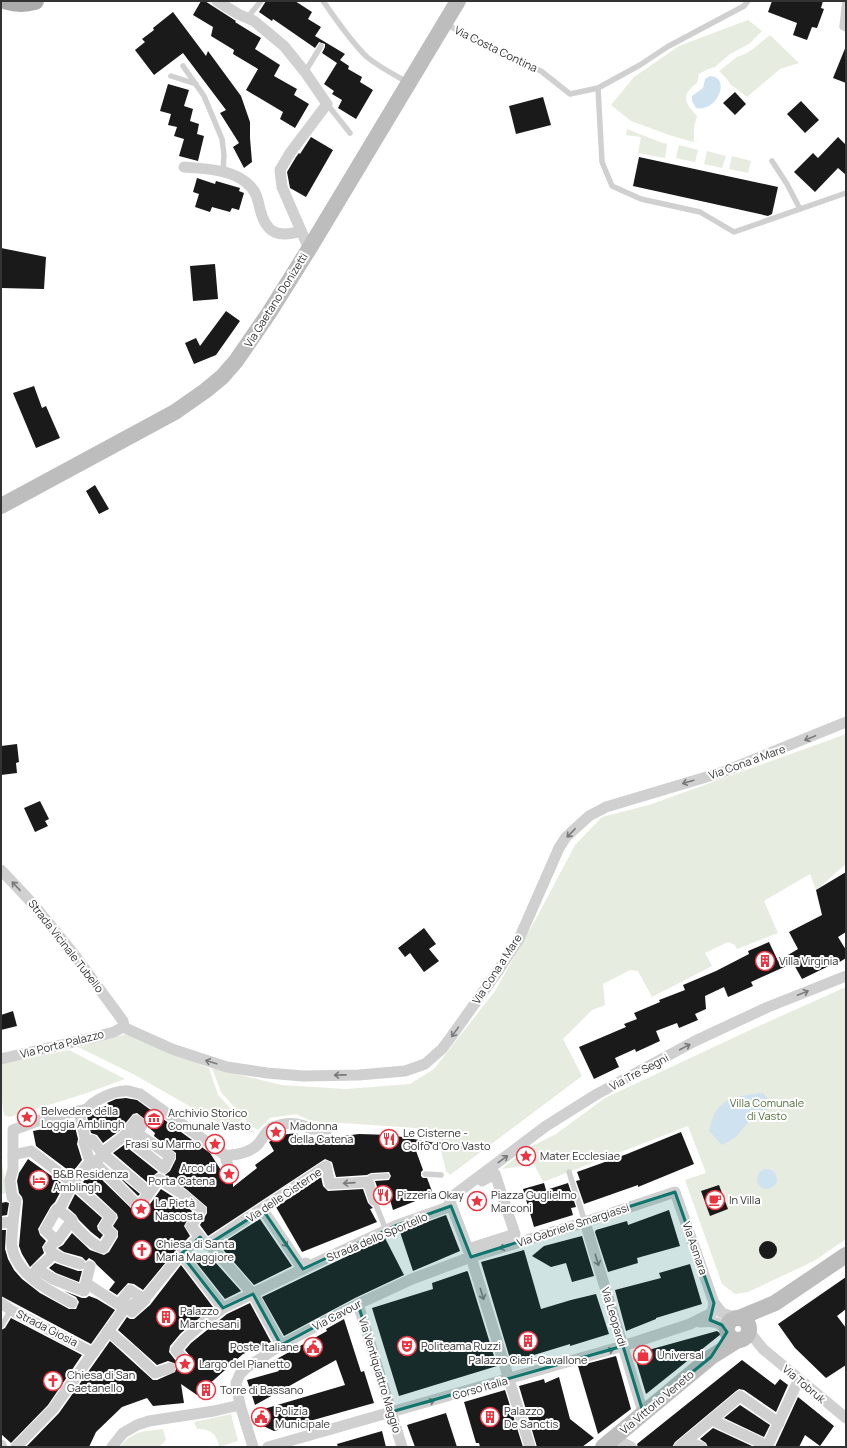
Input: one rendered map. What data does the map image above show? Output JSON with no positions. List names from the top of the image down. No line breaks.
{"streets":{"street":["Via Gaetano Donizetti","Via Cona a Mare","Strada Vicinale Tubello","Via Porta Palazzo","Via Tre Segni","Via delle Cisterne","Via Gabriele Smargiassi","Strada dello Sportello","Via Asmara","Via Cavour","Via Leopardi","Strada Giosia","Via Ventiquattro Maggio","Via Tobruk","Corso Italia","Via Vittorio Veneto"],"lane":["Via Costa Contina"]},"crossings":[["Via Costa Contina","Via Gaetano Donizetti"],["Via Cona a Mare","Strada Vicinale Tubello"],["Via Cona a Mare","Via Porta Palazzo"],["Strada Vicinale Tubello","Via Porta Palazzo"],["Via Tre Segni","Strada dello Sportello"],["Via Gabriele Smargiassi","Via Asmara"],["Via Gabriele Smargiassi","Via Cavour"],["Via Gabriele Smargiassi","Via Leopardi"],["Via Cavour","Via Ventiquattro Maggio"],["Via Leopardi","Corso Italia"],["Via Leopardi","Via Vittorio Veneto"],["Via Ventiquattro Maggio","Corso Italia"],["Via Tobruk","Via Vittorio Veneto"]],"one_way":["Via Cona a Mare","Strada Vicinale Tubello","Via Tre Segni","Via Gabriele Smargiassi","Via Leopardi","Corso Italia"],"parks":["Villa Comunale di Vasto"],"places":{"building":["Villa Virginia","Palazzo Marchesani","Palazzo Cieri-Cavallone","Torre di Bassano","Palazzo De Sanctis"],"place":["Belvedere della Loggia Amblingh","Madonna della Catena","Frasi su Marmo","Mater Ecclesiae","Arco di Porta Catena","Piazza Guglielmo Marconi","La Pietà Nascosta","Largo del Pianetto"],"museum":["Archivio Storico Comunale Vasto"],"restaurant":["Le Cisterne - Golfo d’Oro Vasto","Pizzeria Okay"],"hotel":["B&B Residenza Amblingh"],"cafe":["In Villa"],"church":["Chiesa di Santa Maria Maggiore","Chiesa di San Gaetanello"],"theatre":["Politeama Ruzzi"],"public building":["Poste Italiane","Polizia Municipale"],"shop":["Universal"]}}
